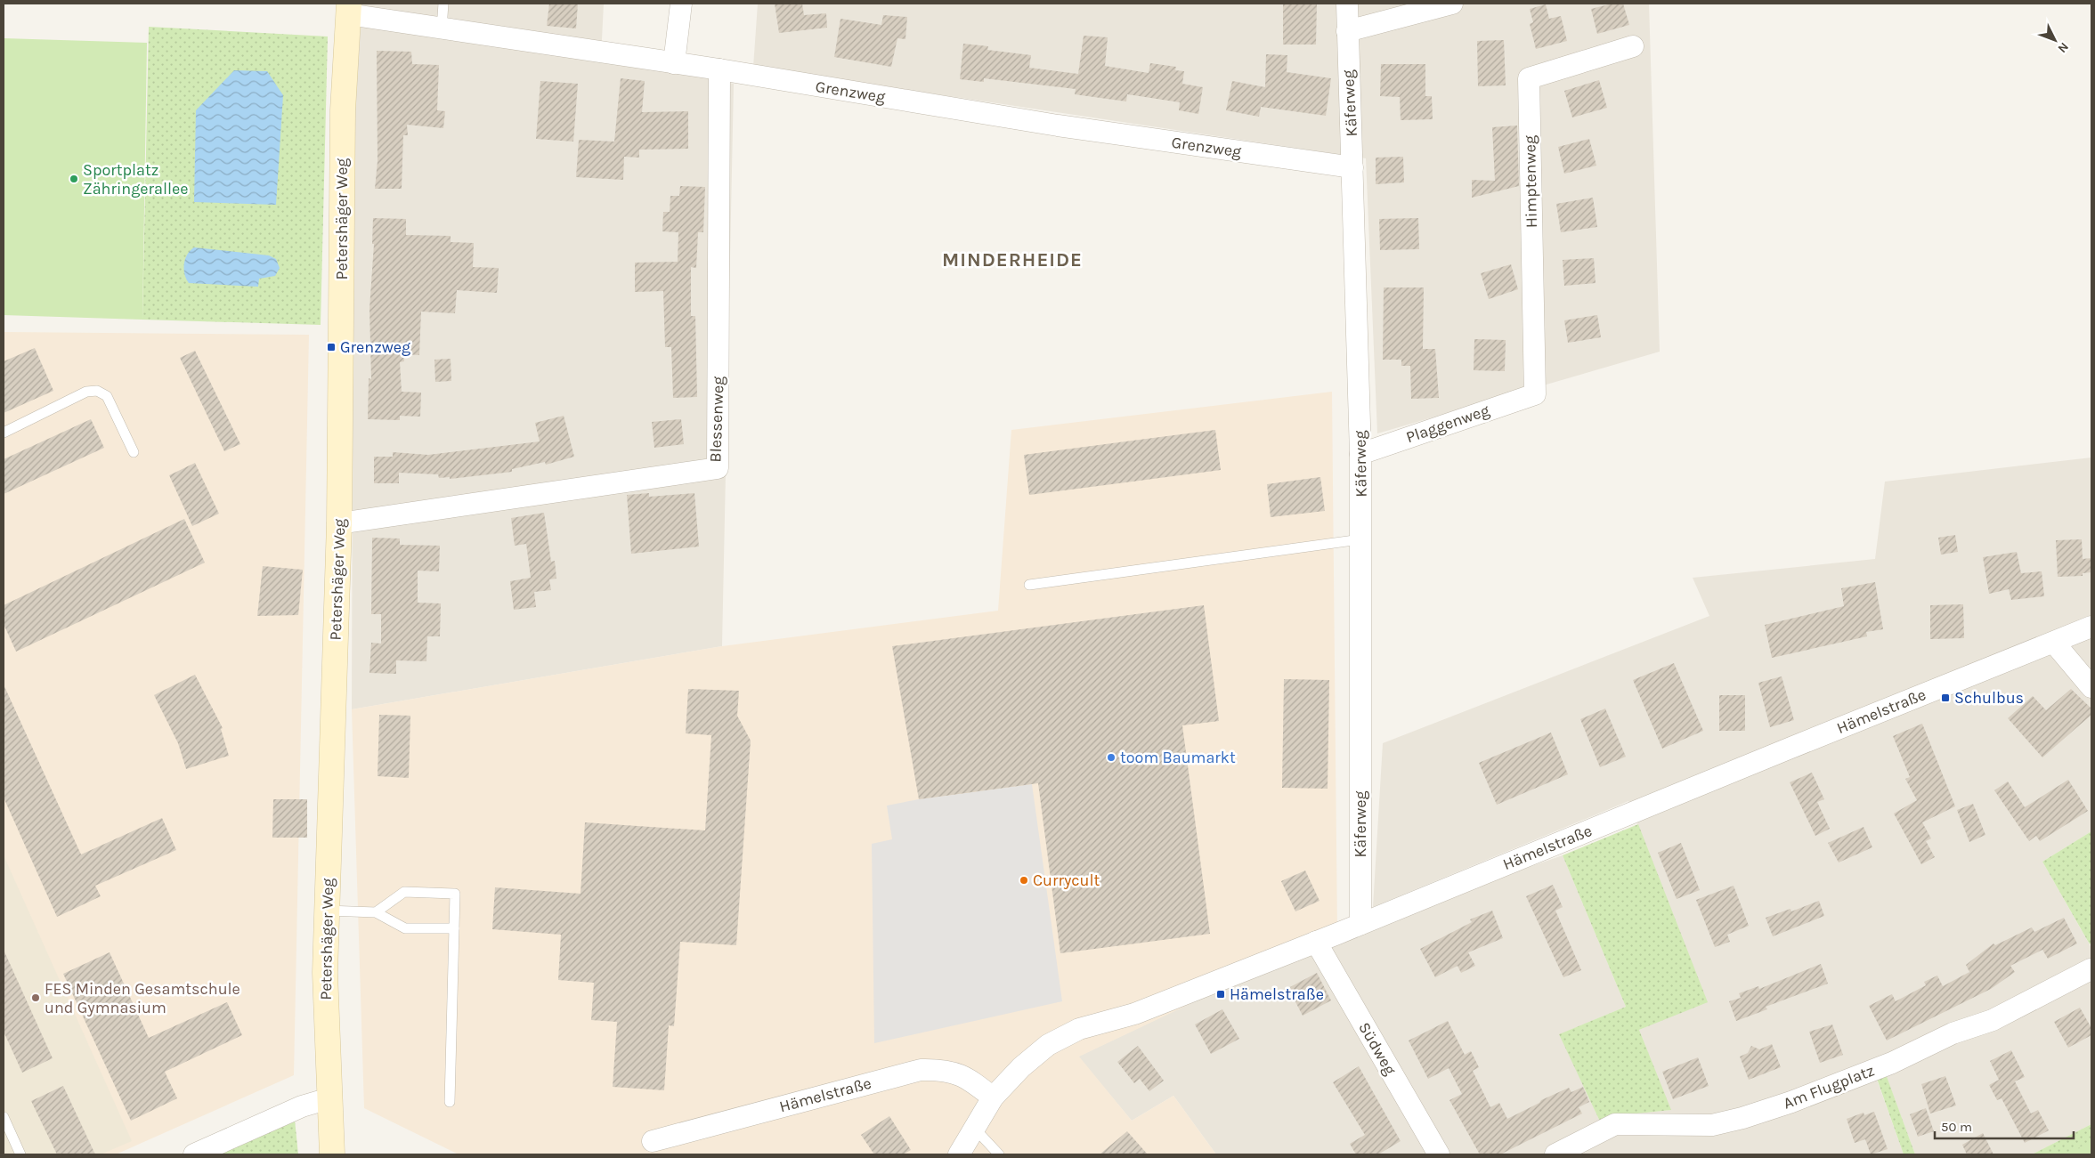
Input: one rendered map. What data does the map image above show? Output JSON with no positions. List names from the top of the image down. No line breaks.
{"streets":{"street":["Grenzweg","Käferweg","Himptenweg","Petershäger Weg","Blessenweg","Plaggenweg","Hämelstraße","Südweg","Am Flugplatz"]},"crossings":[["Grenzweg","Käferweg"],["Grenzweg","Petershäger Weg"],["Grenzweg","Blessenweg"],["Käferweg","Plaggenweg"],["Käferweg","Hämelstraße"],["Himptenweg","Plaggenweg"],["Petershäger Weg","Blessenweg"],["Hämelstraße","Südweg"]],"districts":["MINDERHEIDE"],"places":{"other":["Sportplatz Zähringerallee","toom Baumarkt","Currycult","FES Minden Gesamtschule und Gymnasium"],"transit":["Grenzweg","Schulbus","Hämelstraße"]},"scale_bar":"50 m","north":"bottom right"}
